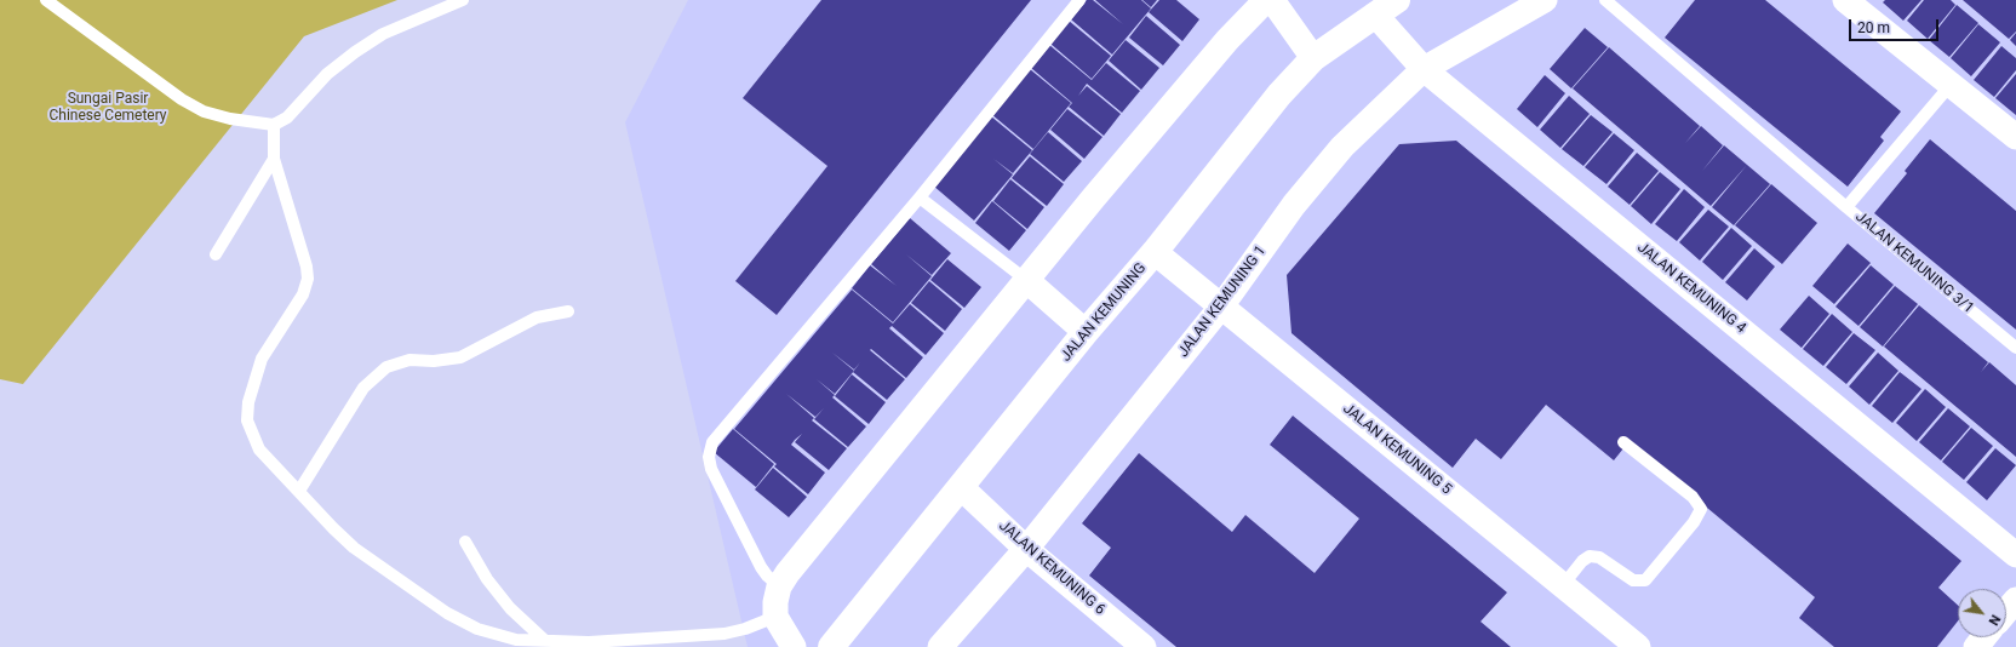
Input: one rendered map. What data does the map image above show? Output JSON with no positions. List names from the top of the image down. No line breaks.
{"streets":{"street":["JALAN KEMUNING 4","JALAN KEMUNING 1","JALAN KEMUNING","JALAN KEMUNING 5","JALAN KEMUNING 6"],"lane":["JALAN KEMUNING 3/1"]},"crossings":[["JALAN KEMUNING 4","JALAN KEMUNING 1"],["JALAN KEMUNING 4","JALAN KEMUNING"],["JALAN KEMUNING 1","JALAN KEMUNING 5"],["JALAN KEMUNING 1","JALAN KEMUNING 6"],["JALAN KEMUNING","JALAN KEMUNING 5"],["JALAN KEMUNING","JALAN KEMUNING 6"]],"parks":["Sungai Pasir Chinese Cemetery"],"scale_bar":"20 m","north":"bottom right"}
